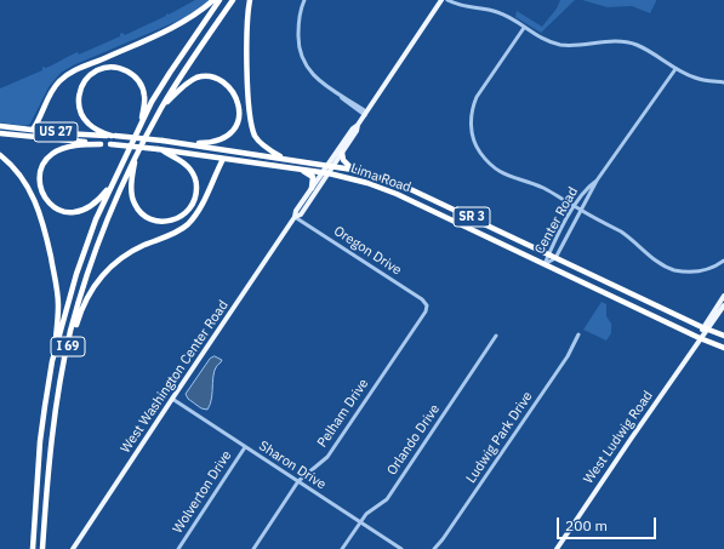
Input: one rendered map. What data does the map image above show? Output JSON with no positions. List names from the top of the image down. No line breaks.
{"streets":{"highway":["US 27","Lima Road","SR 3","I 69"],"main road":["West Washington Center Road","West Ludwig Road"],"street":["Center Road","Oregon Drive","Pelham Drive","Ludwig Park Drive","Orlando Drive","Sharon Drive","Wolverton Drive"]},"crossings":[["Lima Road","Center Road"],["Lima Road","West Washington Center Road"],["Lima Road","West Ludwig Road"],["Oregon Drive","West Washington Center Road"],["Oregon Drive","Pelham Drive"],["West Washington Center Road","Sharon Drive"],["Pelham Drive","Sharon Drive"],["Orlando Drive","Sharon Drive"],["Sharon Drive","Wolverton Drive"]],"scale_bar":"200 m"}
